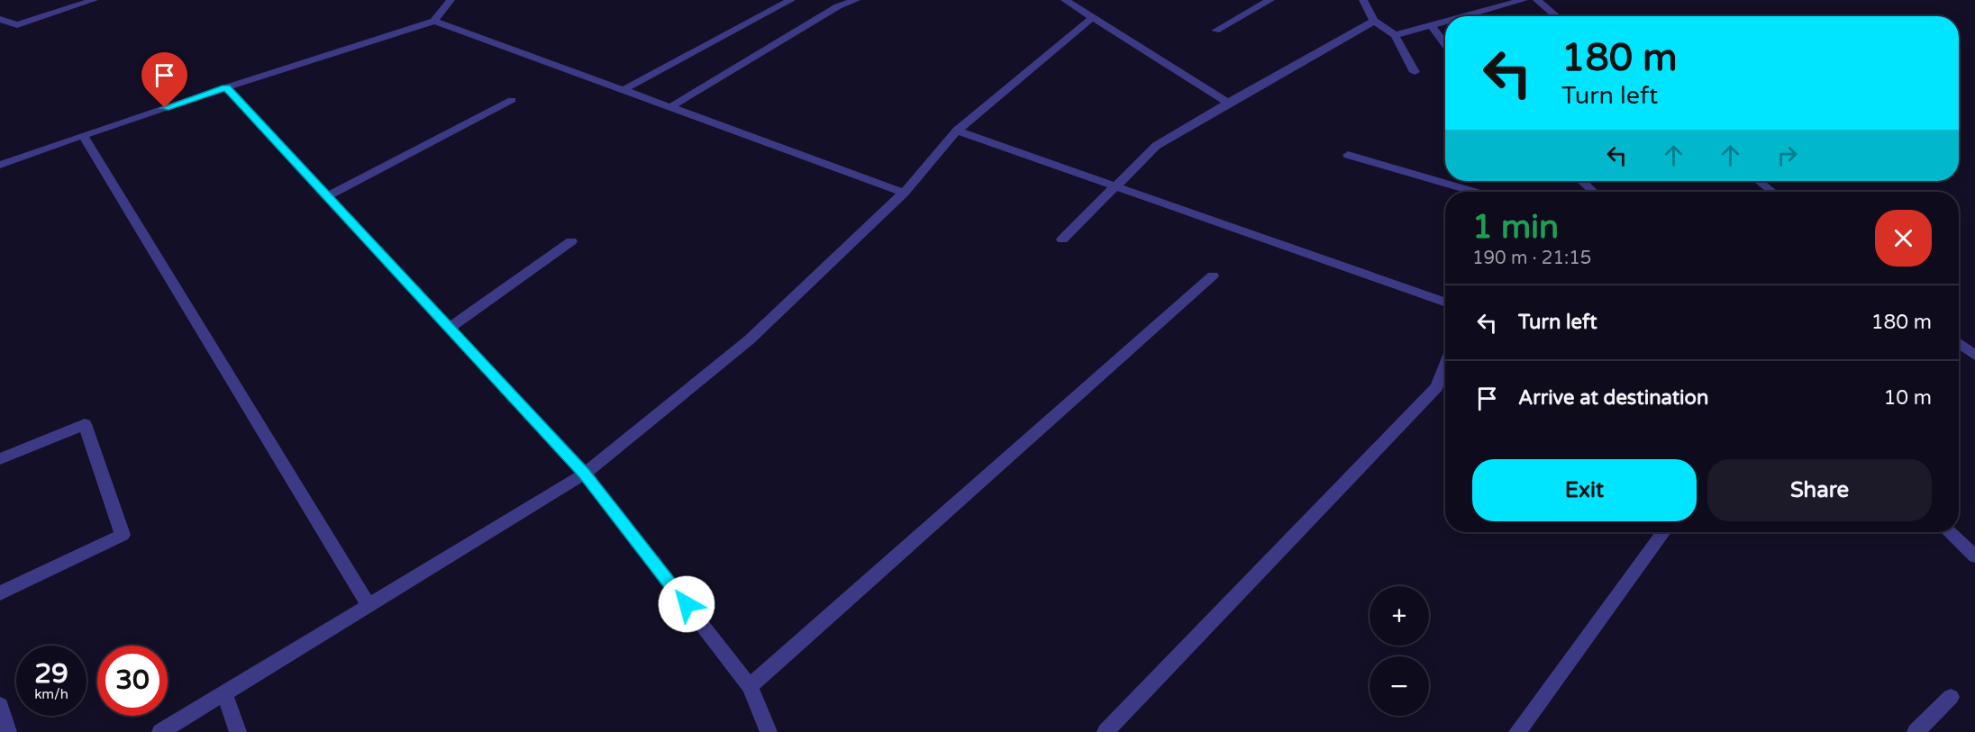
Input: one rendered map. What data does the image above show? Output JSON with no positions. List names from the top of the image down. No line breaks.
{"page":{"turn":["180 m","Turn left"],"heading":["1 min","190 m · 21:15"],"list":[{"name":"Turn left","value":"180 m"},{"name":"Arrive at destination","value":"10 m"}],"buttons":["Exit","Share"],"map_buttons":["+","−"],"speed":"29 km/h","limit":"30"}}
